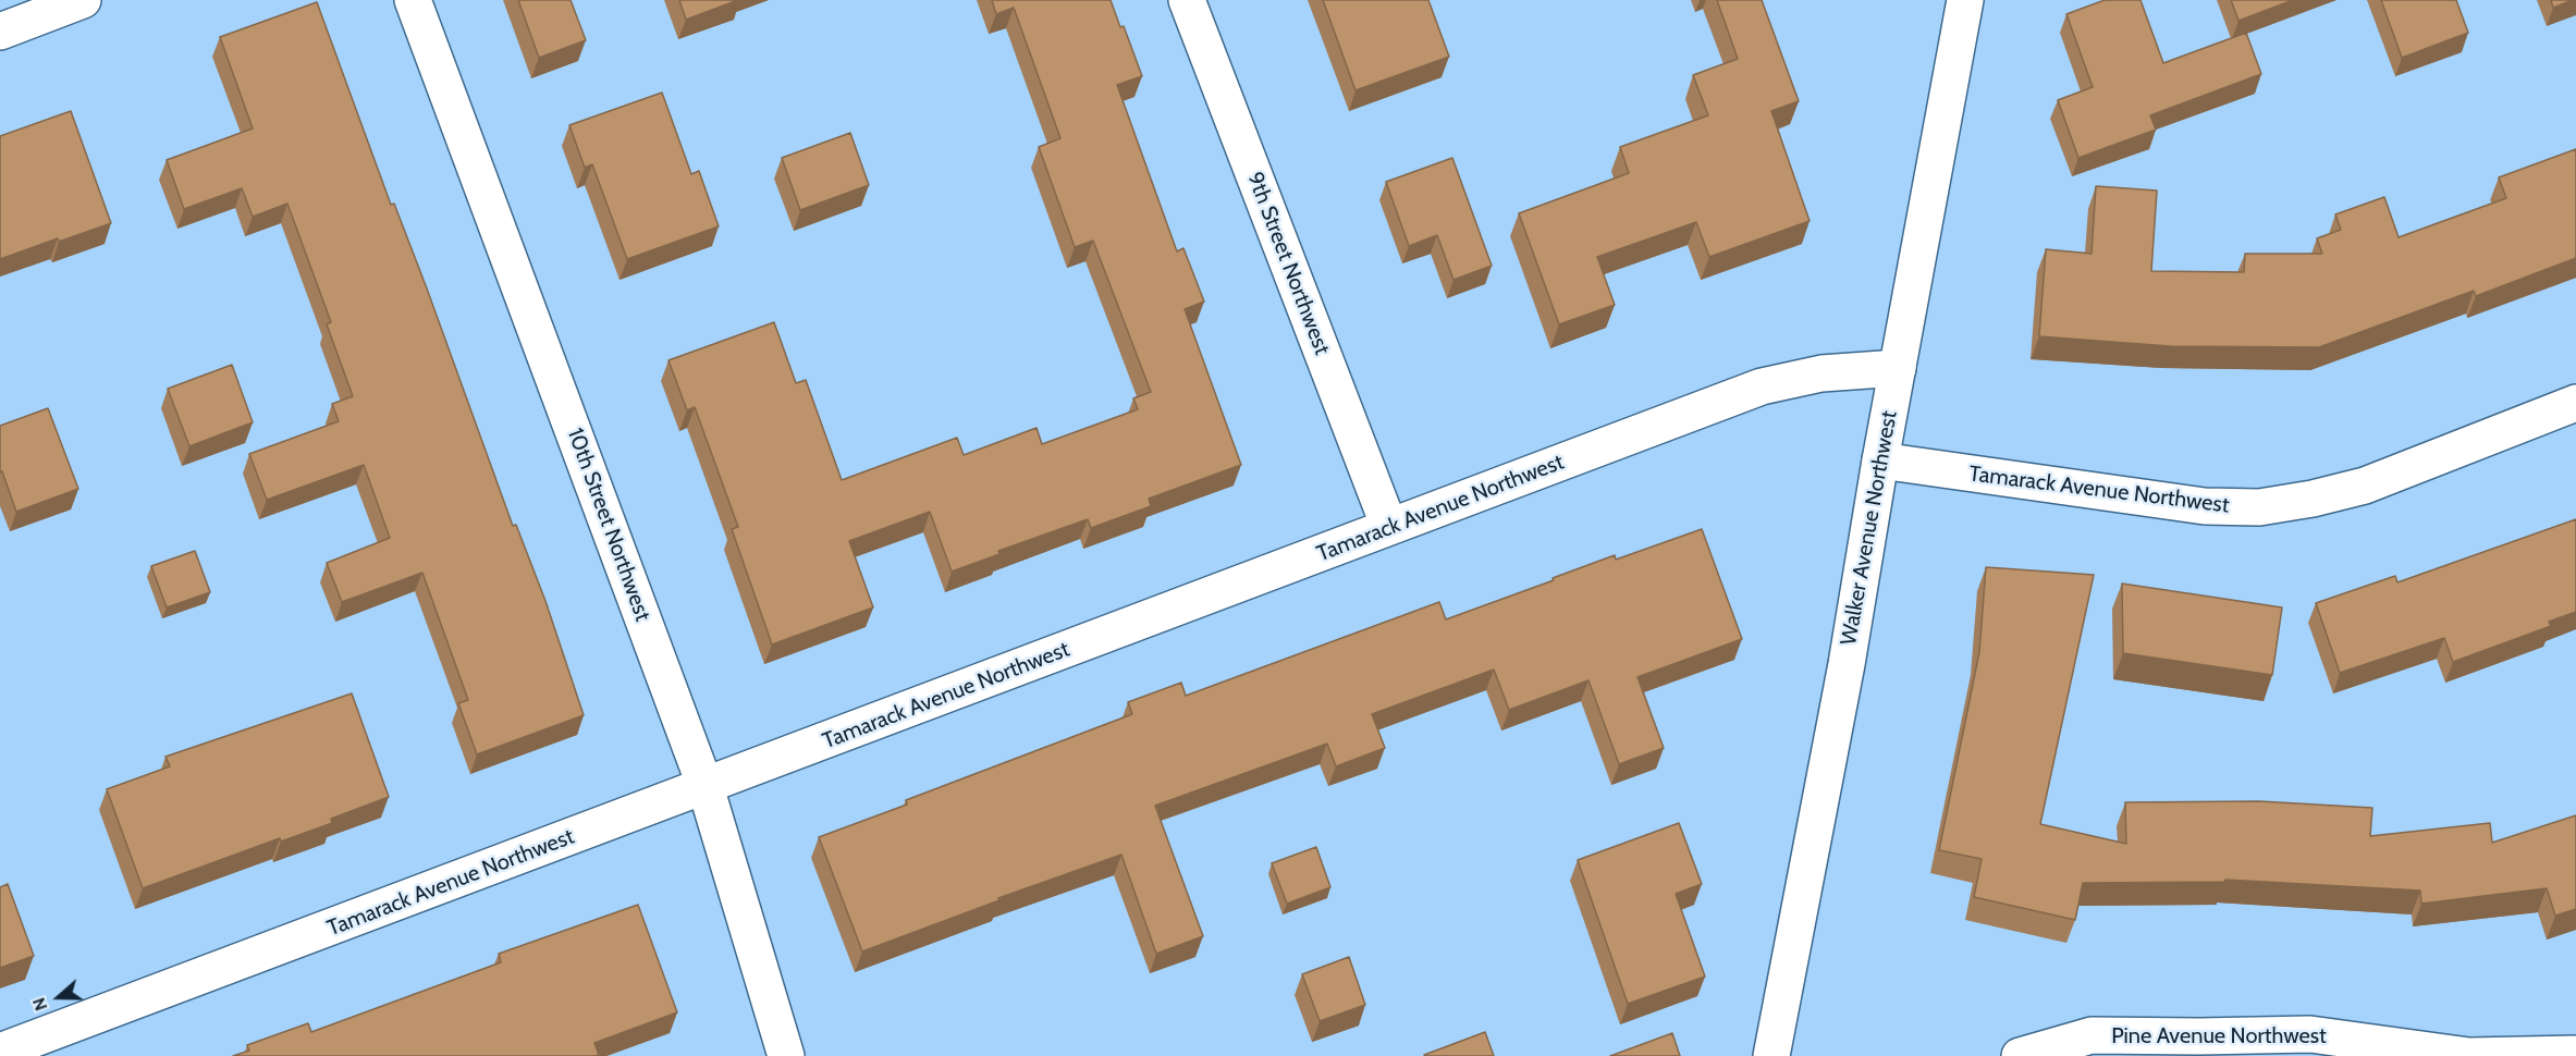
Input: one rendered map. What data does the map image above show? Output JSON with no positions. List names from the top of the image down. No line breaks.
{"streets":{"street":["9th Street Northwest","Tamarack Avenue Northwest","10th Street Northwest","Walker Avenue Northwest","Pine Avenue Northwest"]},"crossings":[["9th Street Northwest","Tamarack Avenue Northwest"],["Tamarack Avenue Northwest","10th Street Northwest"],["Tamarack Avenue Northwest","Walker Avenue Northwest"]],"north":"left"}
